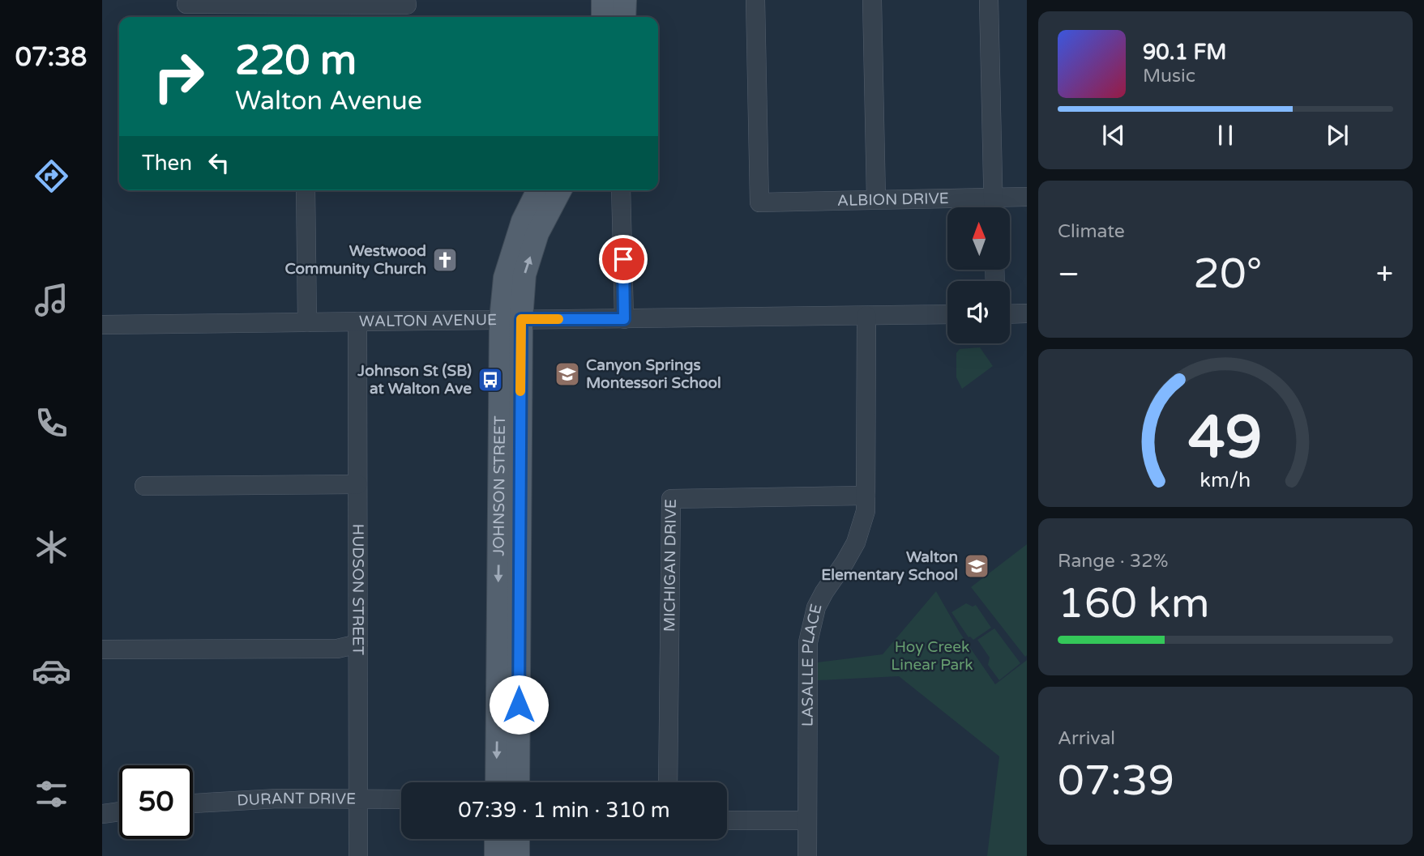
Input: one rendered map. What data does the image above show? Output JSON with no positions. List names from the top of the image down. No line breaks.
{"streets":{"main road":["JOHNSON STREET"],"street":["ALBION DRIVE","WALTON AVENUE","MICHIGAN DRIVE","HUDSON STREET","LASALLE PLACE","DURANT DRIVE"]},"crossings":[["WALTON AVENUE","JOHNSON STREET"],["WALTON AVENUE","HUDSON STREET"],["WALTON AVENUE","LASALLE PLACE"],["MICHIGAN DRIVE","LASALLE PLACE"],["HUDSON STREET","DURANT DRIVE"]],"parks":["Hoy Creek Linear Park"],"places":{"church":["Westwood Community Church"],"school or university":["Canyon Springs Montessori School","Walton Elementary School"],"bus stop":["Johnson St (SB) at Walton Ave"]},"north":"top","page":{"tabs":"07:38","turn":["220 m","Walton Avenue"],"song":["90.1 FM","Music"],"then":"Then","tile":["Climate",["Range · 32%","160 km"],["Arrival","07:39"]],"heat":["−","20°","+"],"limit":"50","trip":"07:39 · 1 min · 310 m","gauge":["49","km/h"]}}
